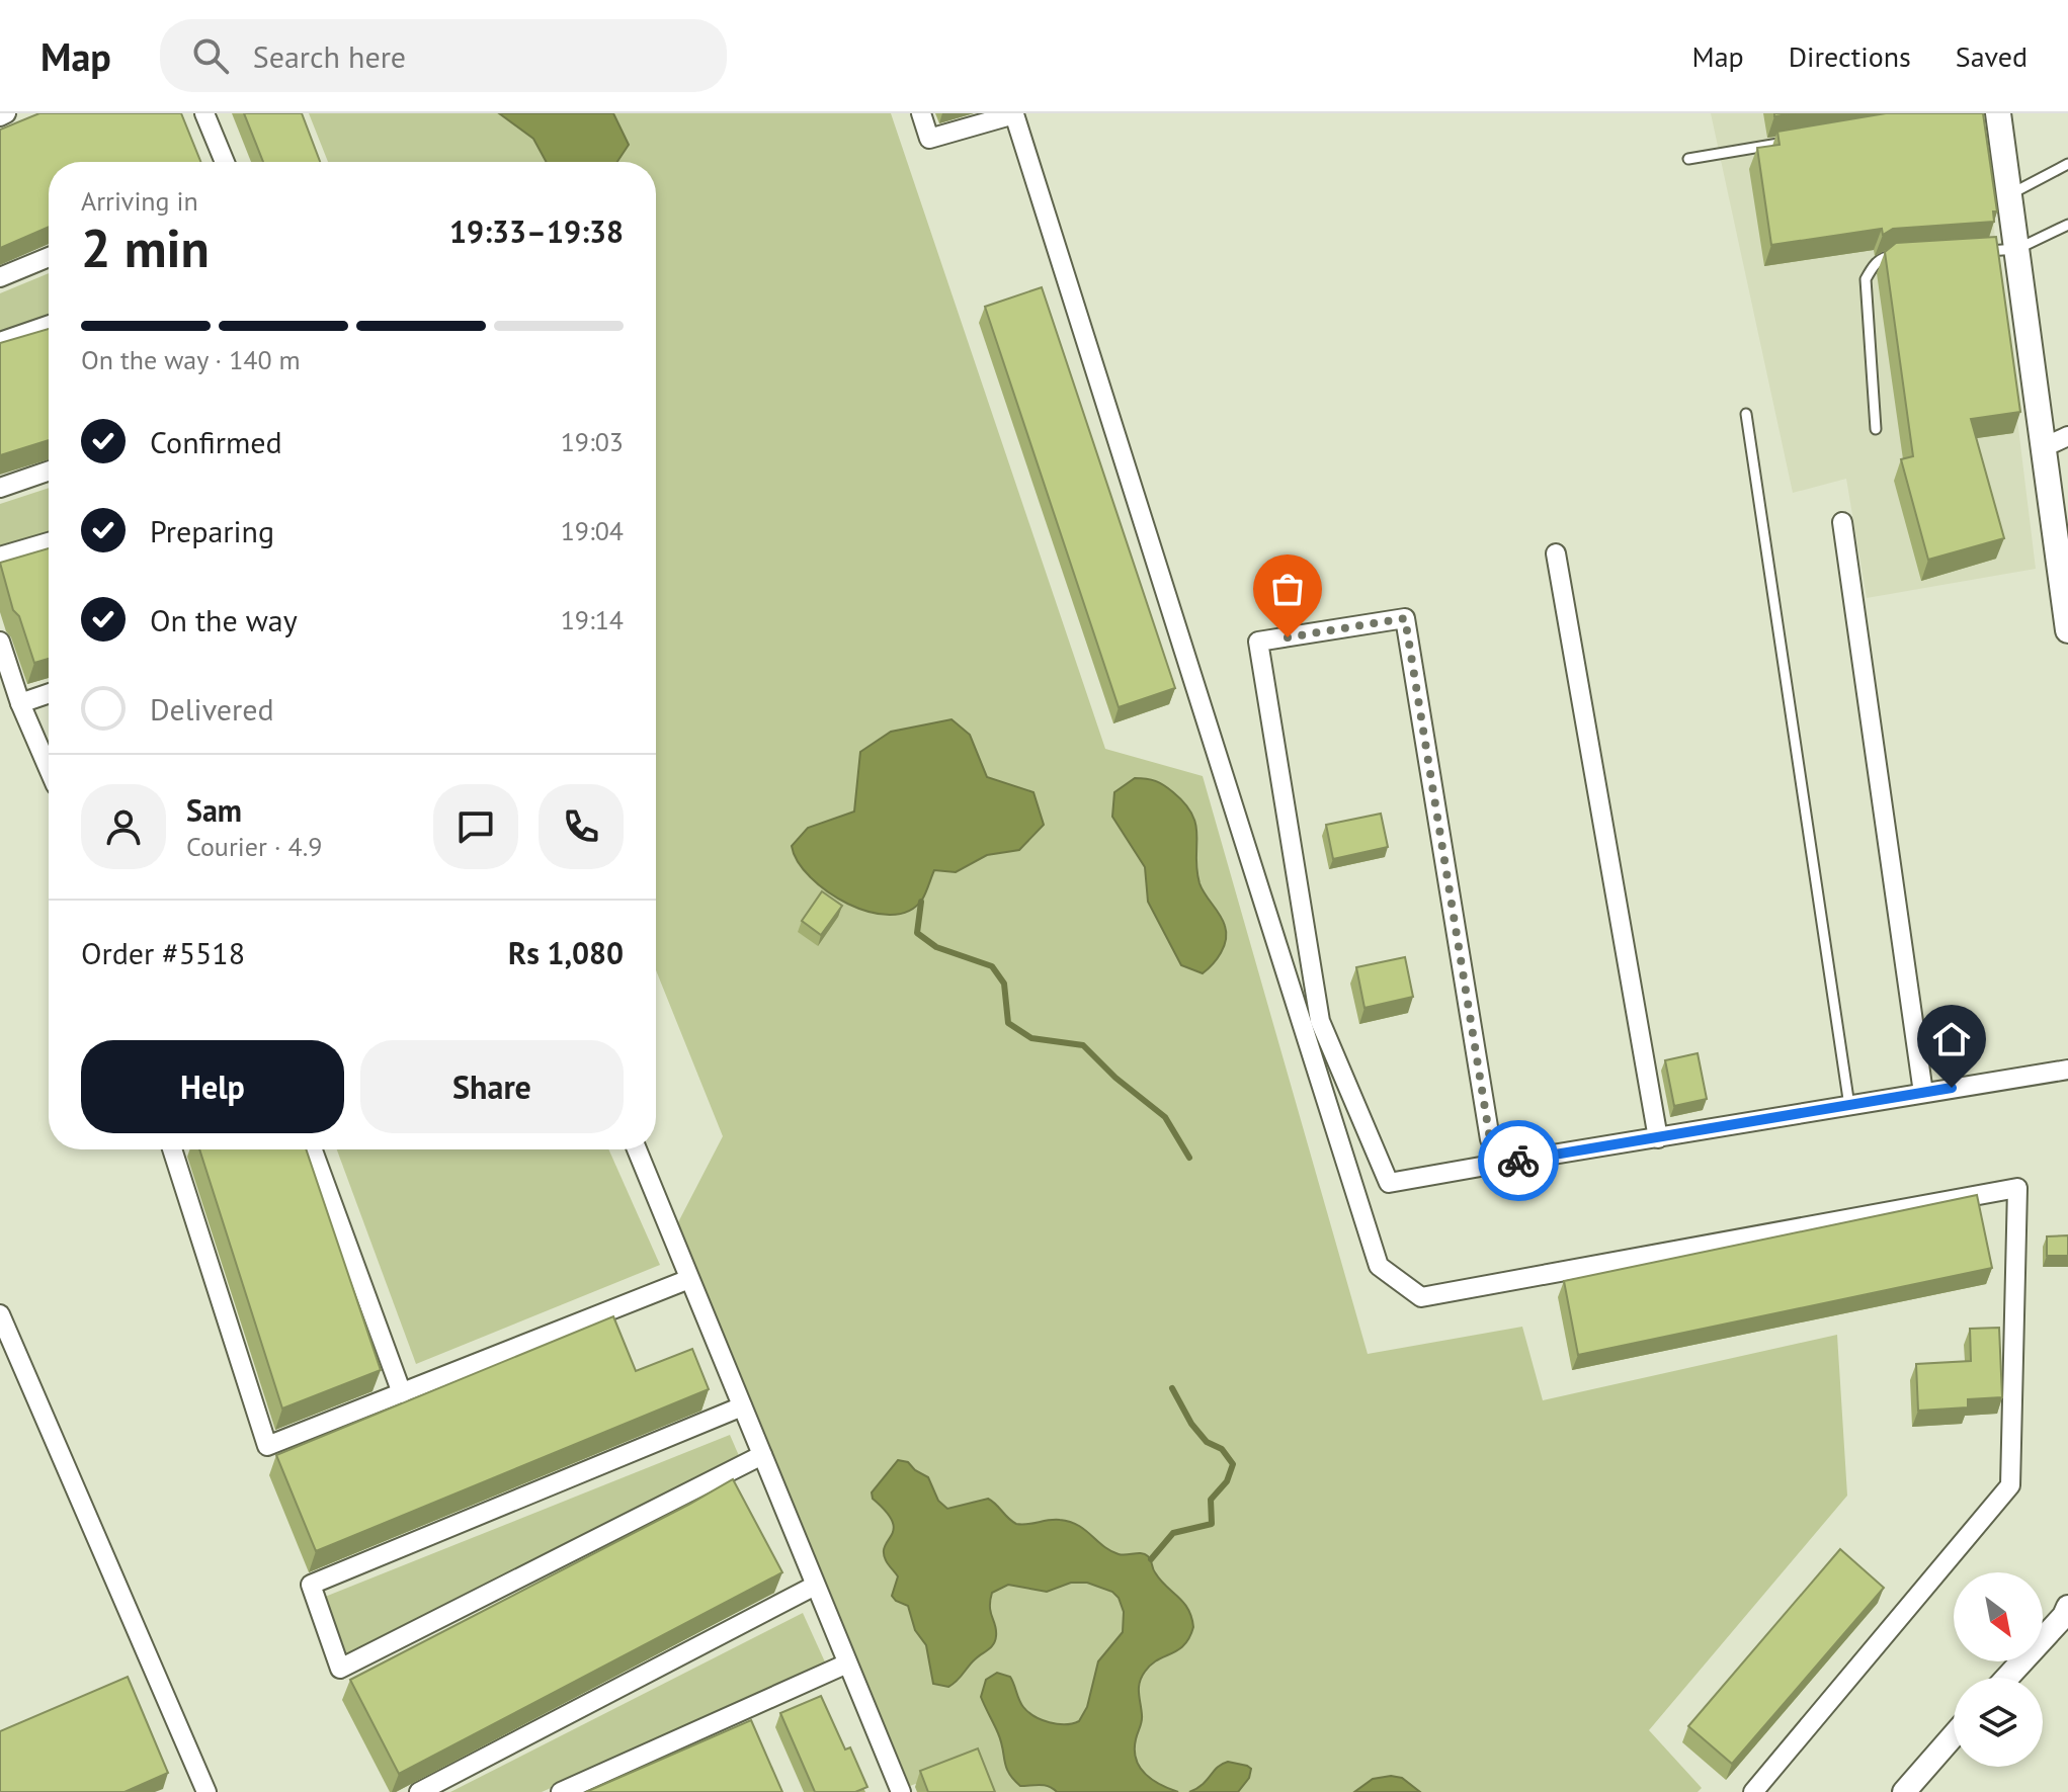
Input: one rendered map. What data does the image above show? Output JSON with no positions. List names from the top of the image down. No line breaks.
{"north":"bottom right","page":{"header":"Map","search":"Search here","nav":["Map","Directions","Saved"],"heading":["2 min","Arriving in","19:33–19:38"],"panel":["Sam","Courier · 4.9","Order #5518","Rs 1,080"],"bar":"On the way · 140 m","list":[["Confirmed","19:03"],["Preparing","19:04"],["On the way","19:14"],"Delivered"],"buttons":["Help","Share"]}}
